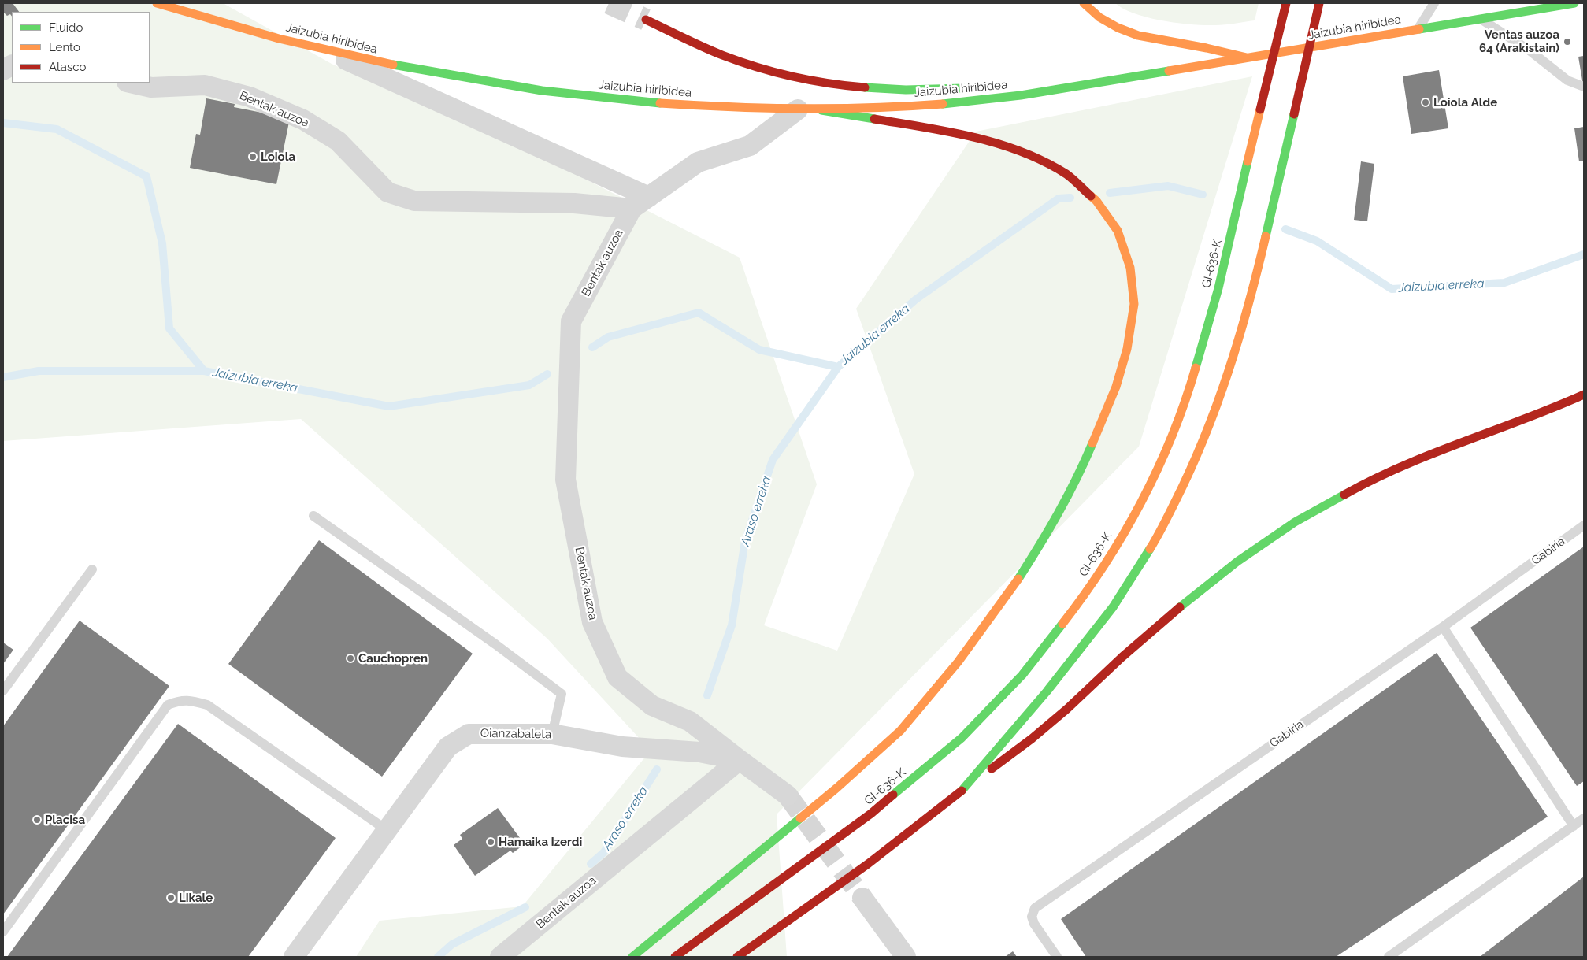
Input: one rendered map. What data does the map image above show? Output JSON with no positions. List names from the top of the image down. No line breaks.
{"streets":{"main road":["Jaizubia hiribidea","GI-636-K"],"street":["Bentak auzoa","Oianzabaleta"],"lane":["Gabiria"]},"crossings":[["Jaizubia hiribidea","Bentak auzoa"],["Bentak auzoa","Oianzabaleta"]],"water":["Jaizubia erreka","Araso erreka"],"places":["Ventas auzoa 64 (Arakistain)","Loiola Alde","Loiola","Cauchopren","Placisa","Hamaika Izerdi","Likale"],"legend":["Fluido","Lento","Atasco"]}
